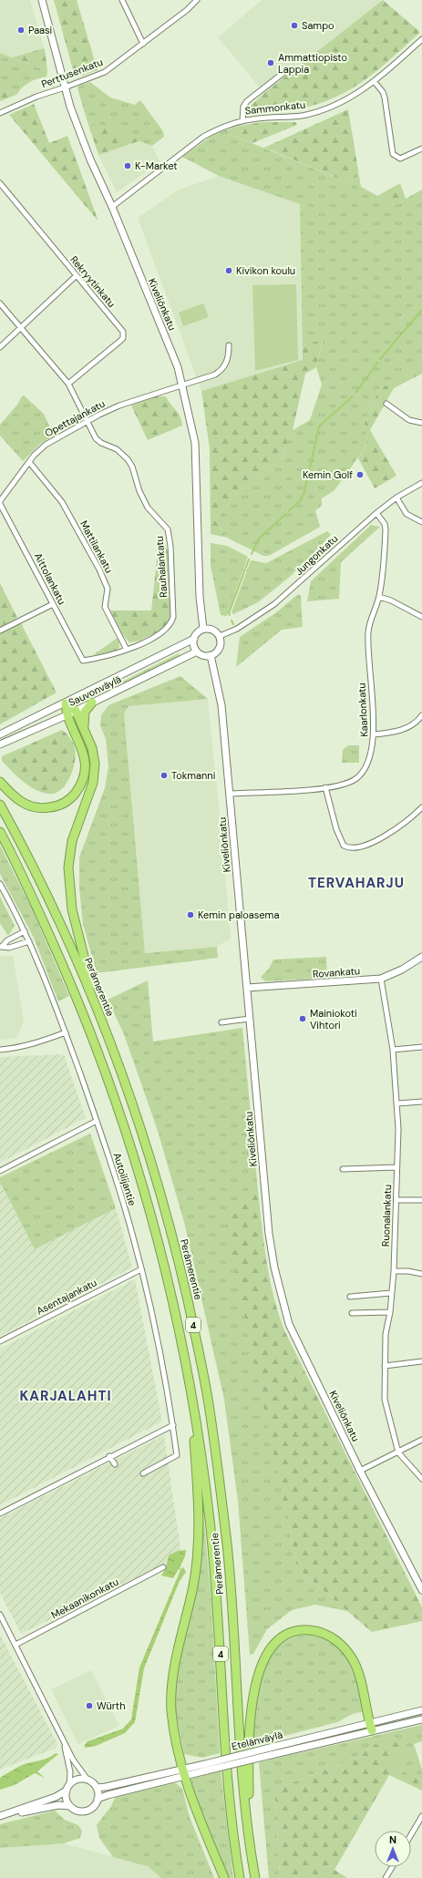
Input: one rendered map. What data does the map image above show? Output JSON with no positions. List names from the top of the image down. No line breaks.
{"streets":{"highway":["Perämerentie","4"],"main road":["Kiveliönkatu","Sauvonväylä","Rovankatu","Etelänväylä"],"street":["Perttusenkatu","Sammonkatu","Rekryytinkatu","Opettajankatu","Mattilankatu","Jungonkatu","Rauhalankatu","Aittolankatu","Kaarlonkatu","Autoilijantie","Ruonalankatu","Asentajankatu","Mekaanikonkatu"]},"crossings":[["Perttusenkatu","Kiveliönkatu"],["Sammonkatu","Kiveliönkatu"],["Rekryytinkatu","Rauhalankatu"],["Kiveliönkatu","Opettajankatu"],["Kiveliönkatu","Jungonkatu"],["Kiveliönkatu","Sauvonväylä"],["Kiveliönkatu","Kaarlonkatu"],["Kiveliönkatu","Rovankatu"],["Opettajankatu","Mattilankatu"],["Opettajankatu","Rauhalankatu"],["Mattilankatu","Rauhalankatu"],["Jungonkatu","Sauvonväylä"],["Jungonkatu","Kaarlonkatu"],["Rauhalankatu","Aittolankatu"],["Rovankatu","Ruonalankatu"],["Autoilijantie","Asentajankatu"]],"districts":["TERVAHARJU","KARJALAHTI"],"places":["Sampo","Paasi","Ammattiopisto Lappia","K-Market","Kivikon koulu","Kemin Golf","Tokmanni","Kemin paloasema","Mainiokoti Vihtori","Würth"],"north":"top"}
